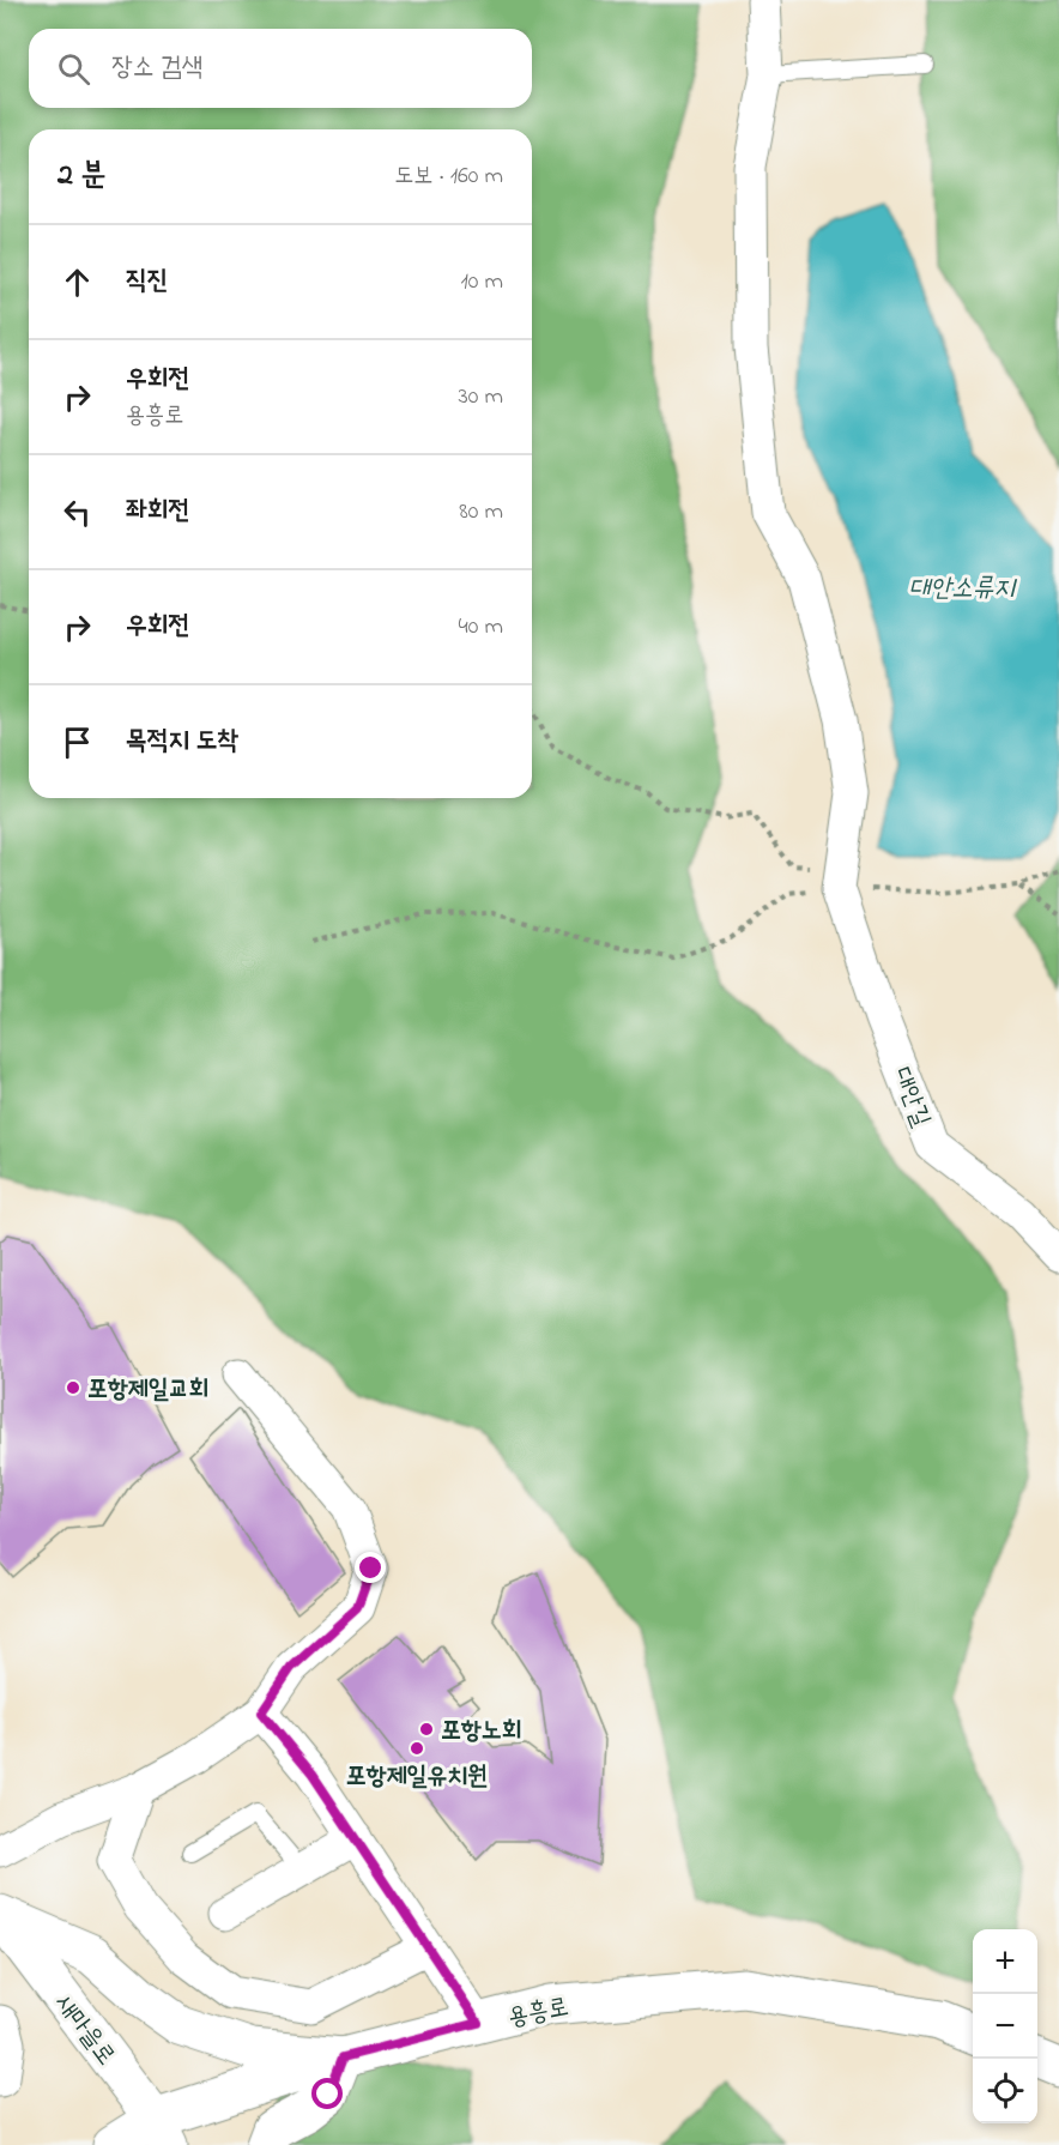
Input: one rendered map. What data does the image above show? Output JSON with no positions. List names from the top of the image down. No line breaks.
{"streets":{"main road":["용흥로","새마을로"],"street":["대안길"]},"crossings":[["용흥로","새마을로"]],"water":["대안소류지"],"places":["포항제일교회","포항노회","포항제일유치원"],"page":{"search":"장소 검색","heading":["2 분","도보 · 160 m"],"list":[["직진","10 m"],["우회전","용흥로","30 m"],["좌회전","80 m"],["우회전","40 m"],"목적지 도착"],"map_buttons":["+","−"]}}
